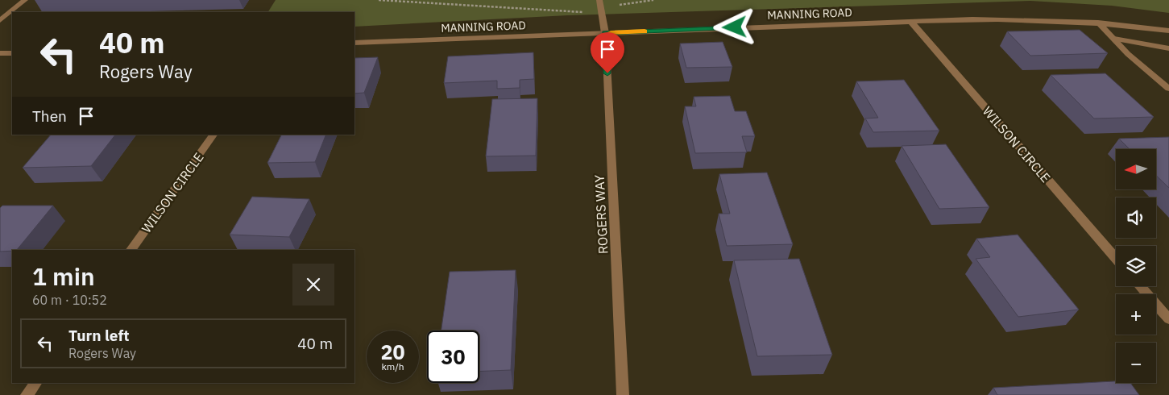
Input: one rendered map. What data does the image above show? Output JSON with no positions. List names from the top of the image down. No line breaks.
{"streets":{"street":["MANNING ROAD","WILSON CIRCLE","ROGERS WAY"]},"crossings":[["MANNING ROAD","WILSON CIRCLE"],["MANNING ROAD","ROGERS WAY"]],"north":"left","page":{"turn":["40 m","Rogers Way"],"then":"Then","map_buttons":["+","−"],"heading":["1 min","60 m · 10:52"],"list":[{"name":"Turn left","note":"Rogers Way","value":"40 m"}],"speed":"20 km/h","limit":"30"}}
